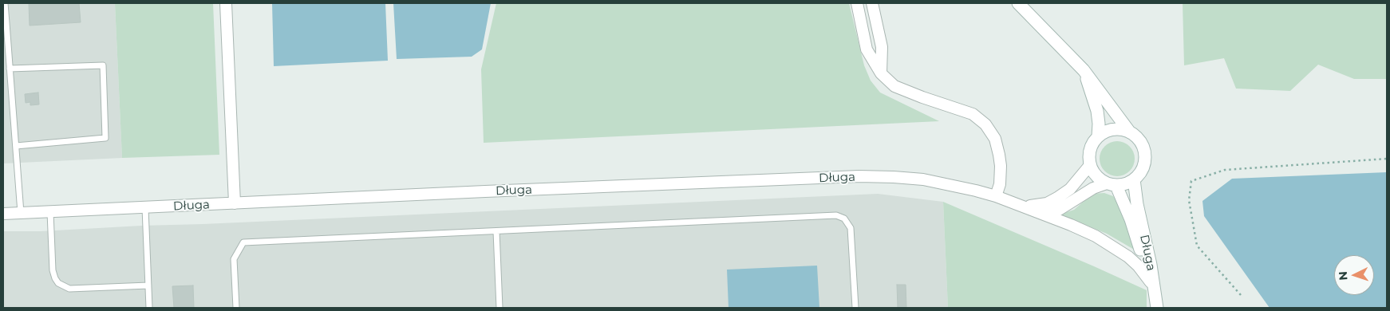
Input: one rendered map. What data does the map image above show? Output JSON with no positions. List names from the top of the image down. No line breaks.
{"streets":{"main road":["Długa"]},"north":"left"}
